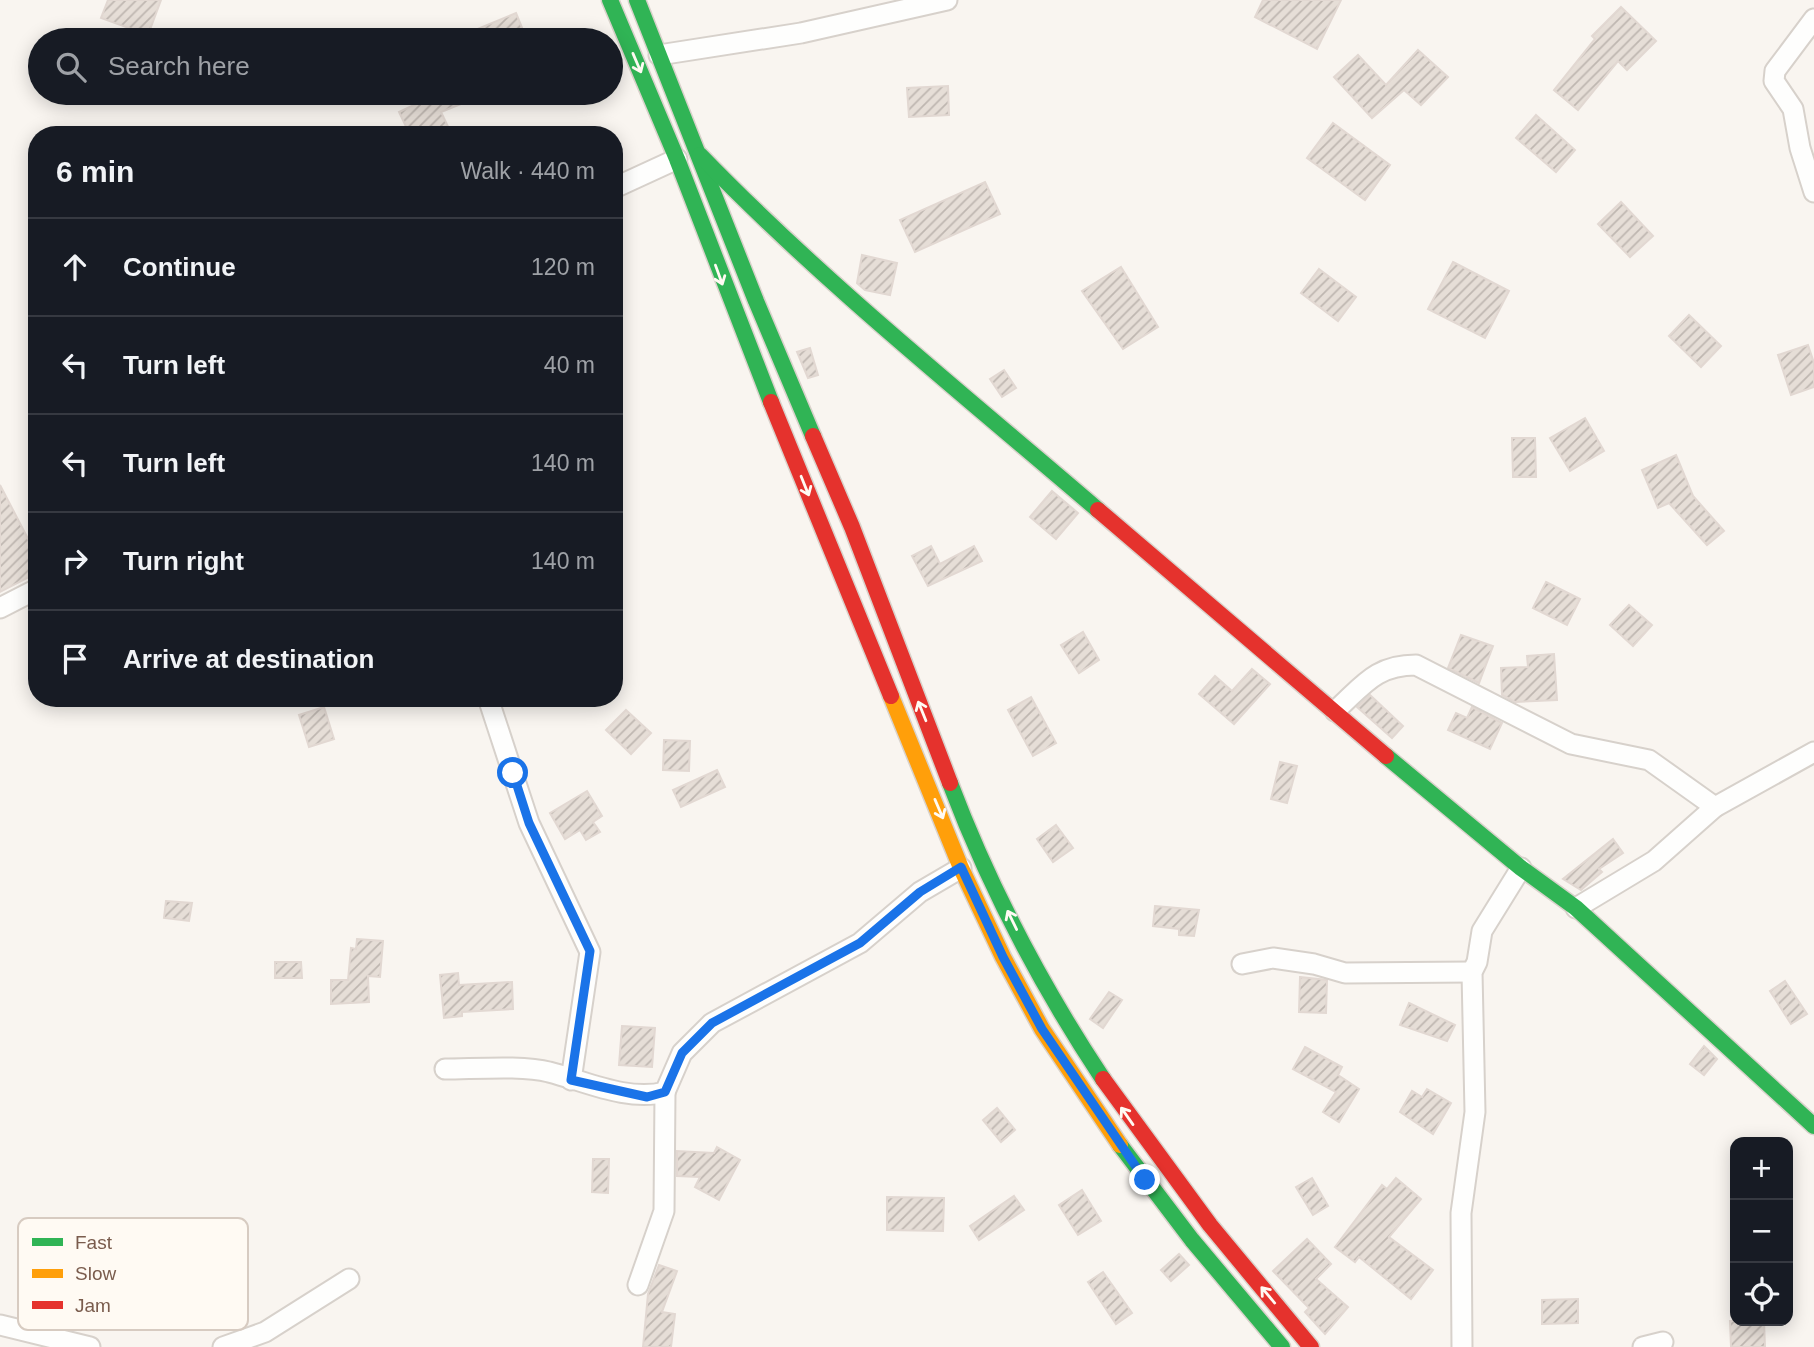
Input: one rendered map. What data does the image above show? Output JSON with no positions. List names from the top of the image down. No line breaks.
{"legend":["Fast","Slow","Jam"],"page":{"search":"Search here","heading":["6 min","Walk · 440 m"],"list":[["Continue","120 m"],["Turn left","40 m"],["Turn left","140 m"],["Turn right","140 m"],"Arrive at destination"],"map_buttons":["+","−"]}}
